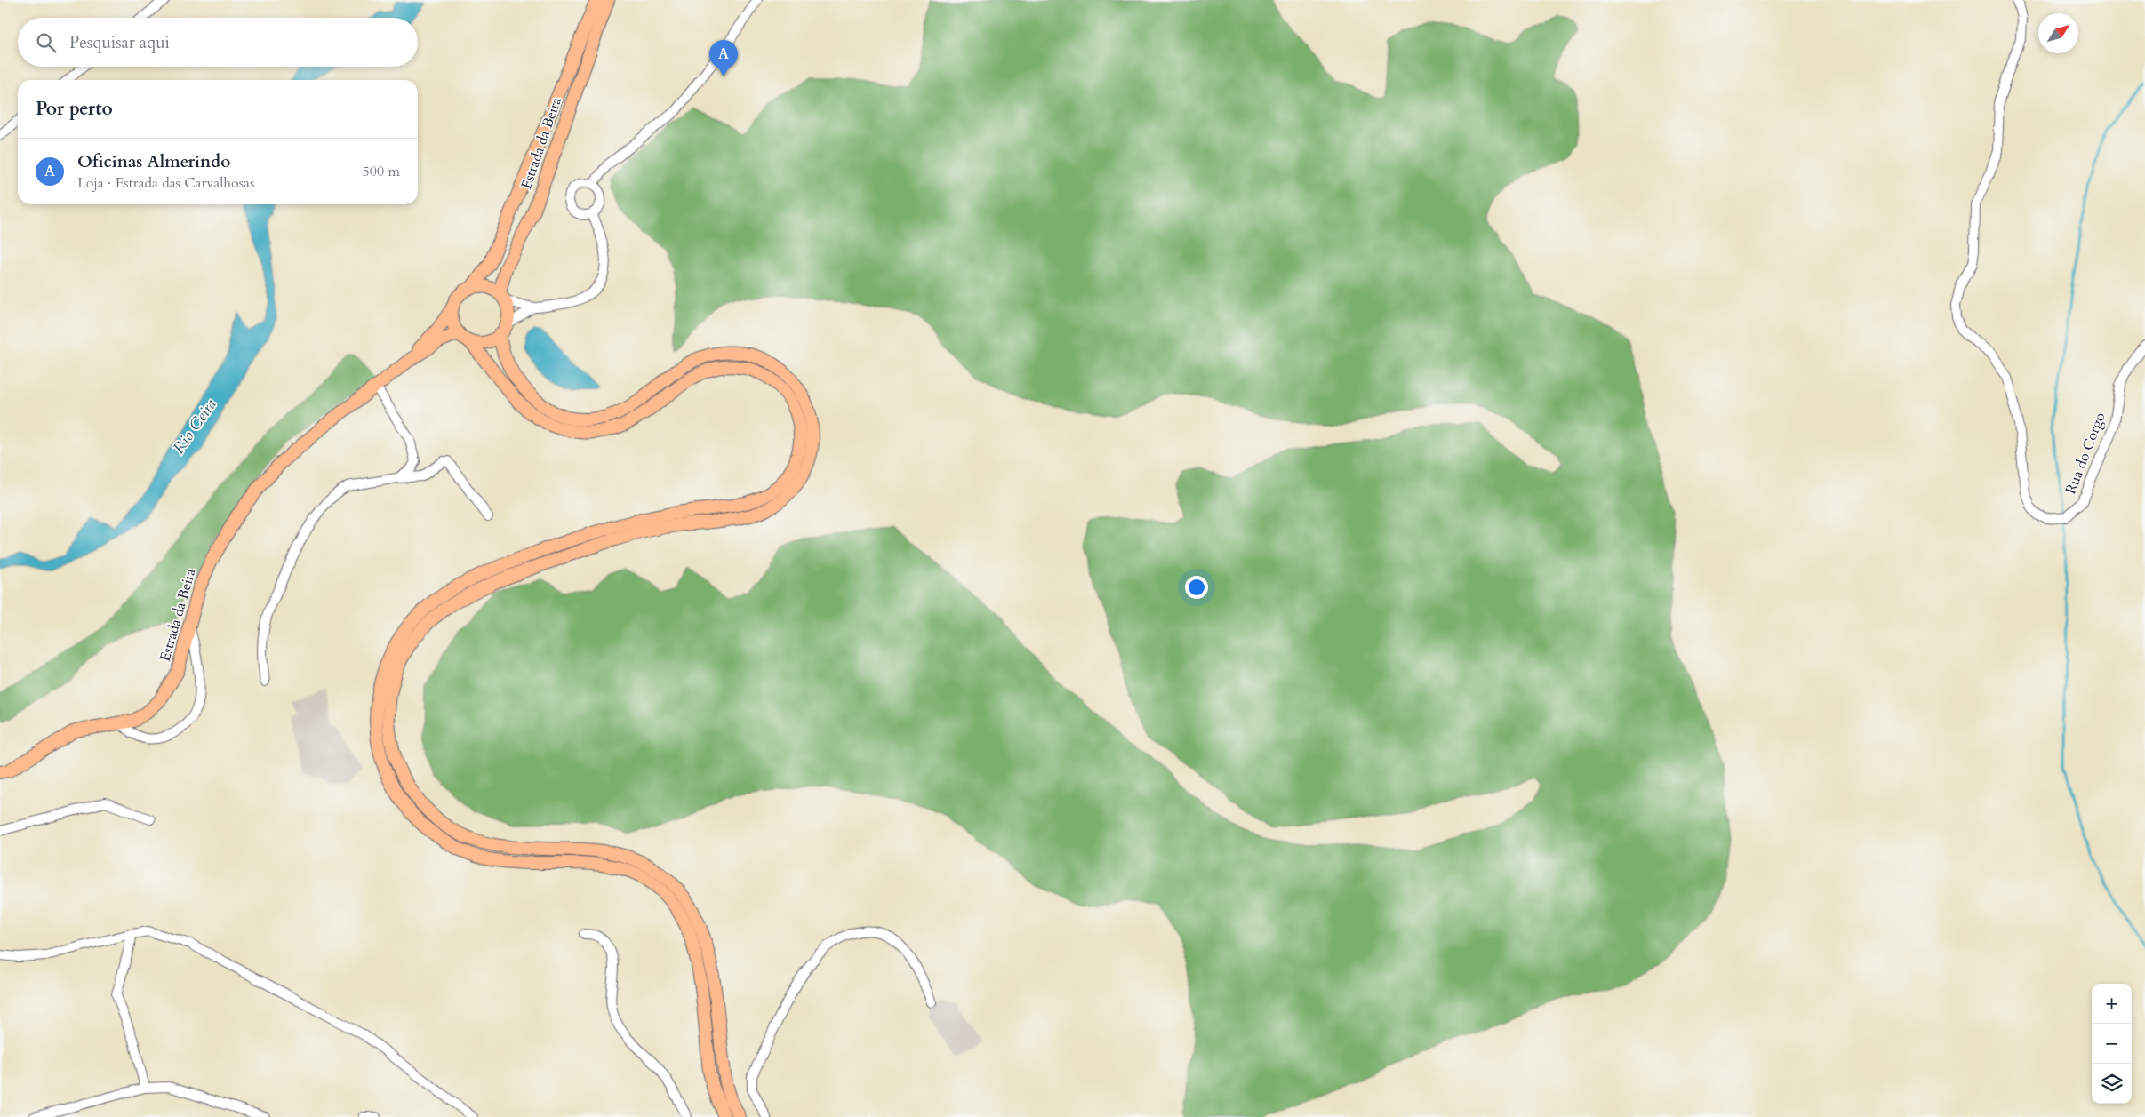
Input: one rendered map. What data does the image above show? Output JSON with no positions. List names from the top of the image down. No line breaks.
{"streets":{"main road":["Estrada da Beira"],"street":["Rua do Corgo"]},"water":["Rio Ceira"],"north":"top right","page":{"search":"Pesquisar aqui","pins":"A","heading":"Por perto","list":[{"mark":"A","name":"Oficinas Almerindo","note":"Loja · Estrada das Carvalhosas","value":"500 m"}],"map_buttons":["+","−"]}}
